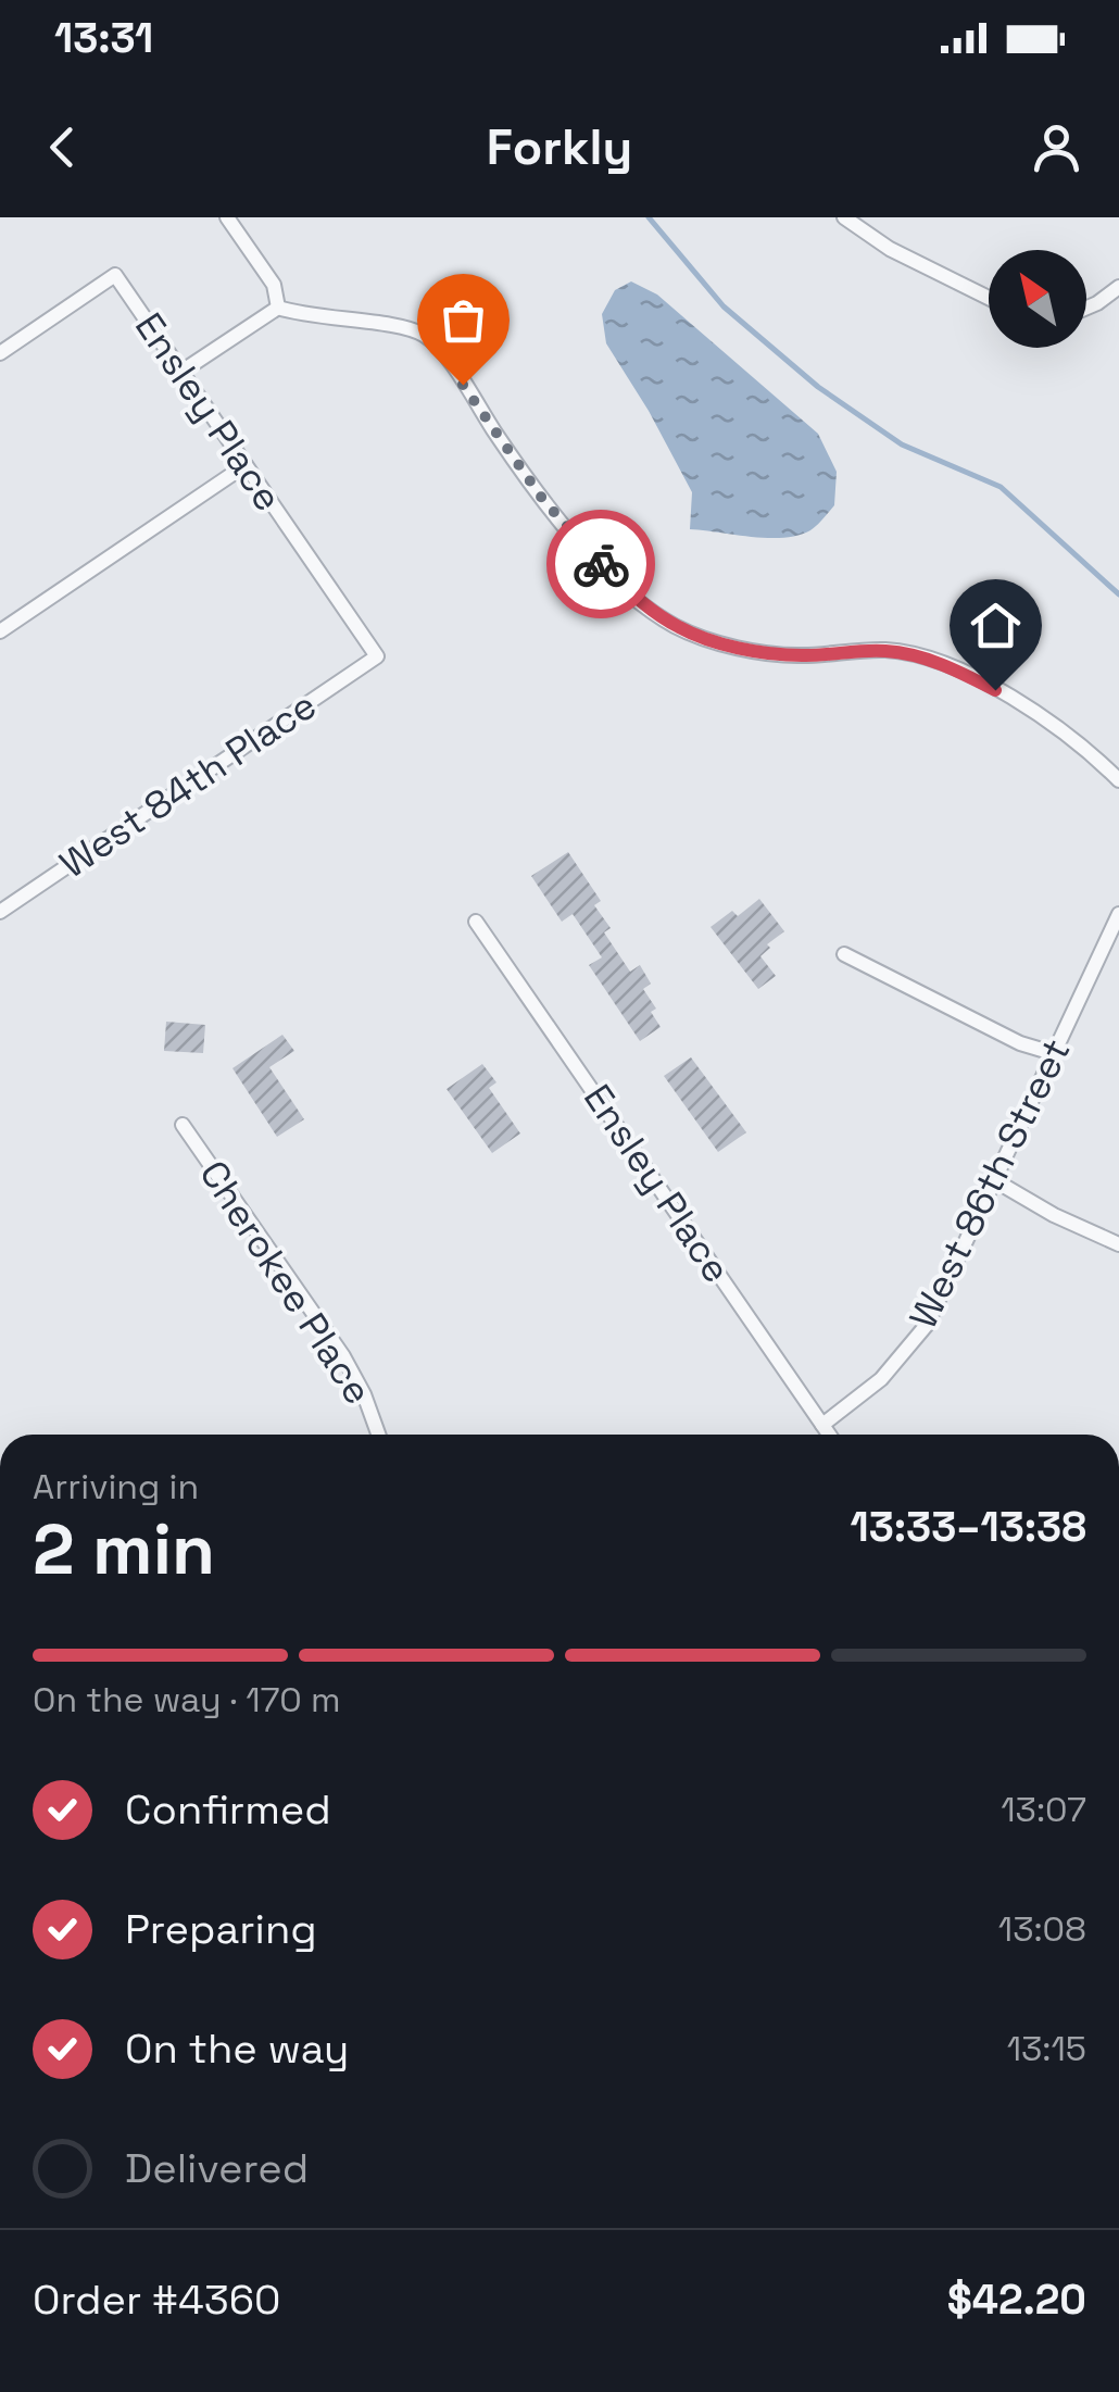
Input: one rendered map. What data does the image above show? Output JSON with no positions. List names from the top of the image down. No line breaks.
{"streets":{"street":["Ensley Place","West 84th Place","West 86th Street","Cherokee Place"]},"crossings":[["Ensley Place","West 84th Place"],["Ensley Place","West 86th Street"]],"north":"top left","page":{"status":"13:31","header":"Forkly","heading":["2 min","Arriving in","13:33–13:38"],"panel":["Order #4360","$42.20"],"bar":"On the way · 170 m","list":[["Confirmed","13:07"],["Preparing","13:08"],["On the way","13:15"],"Delivered"]}}
